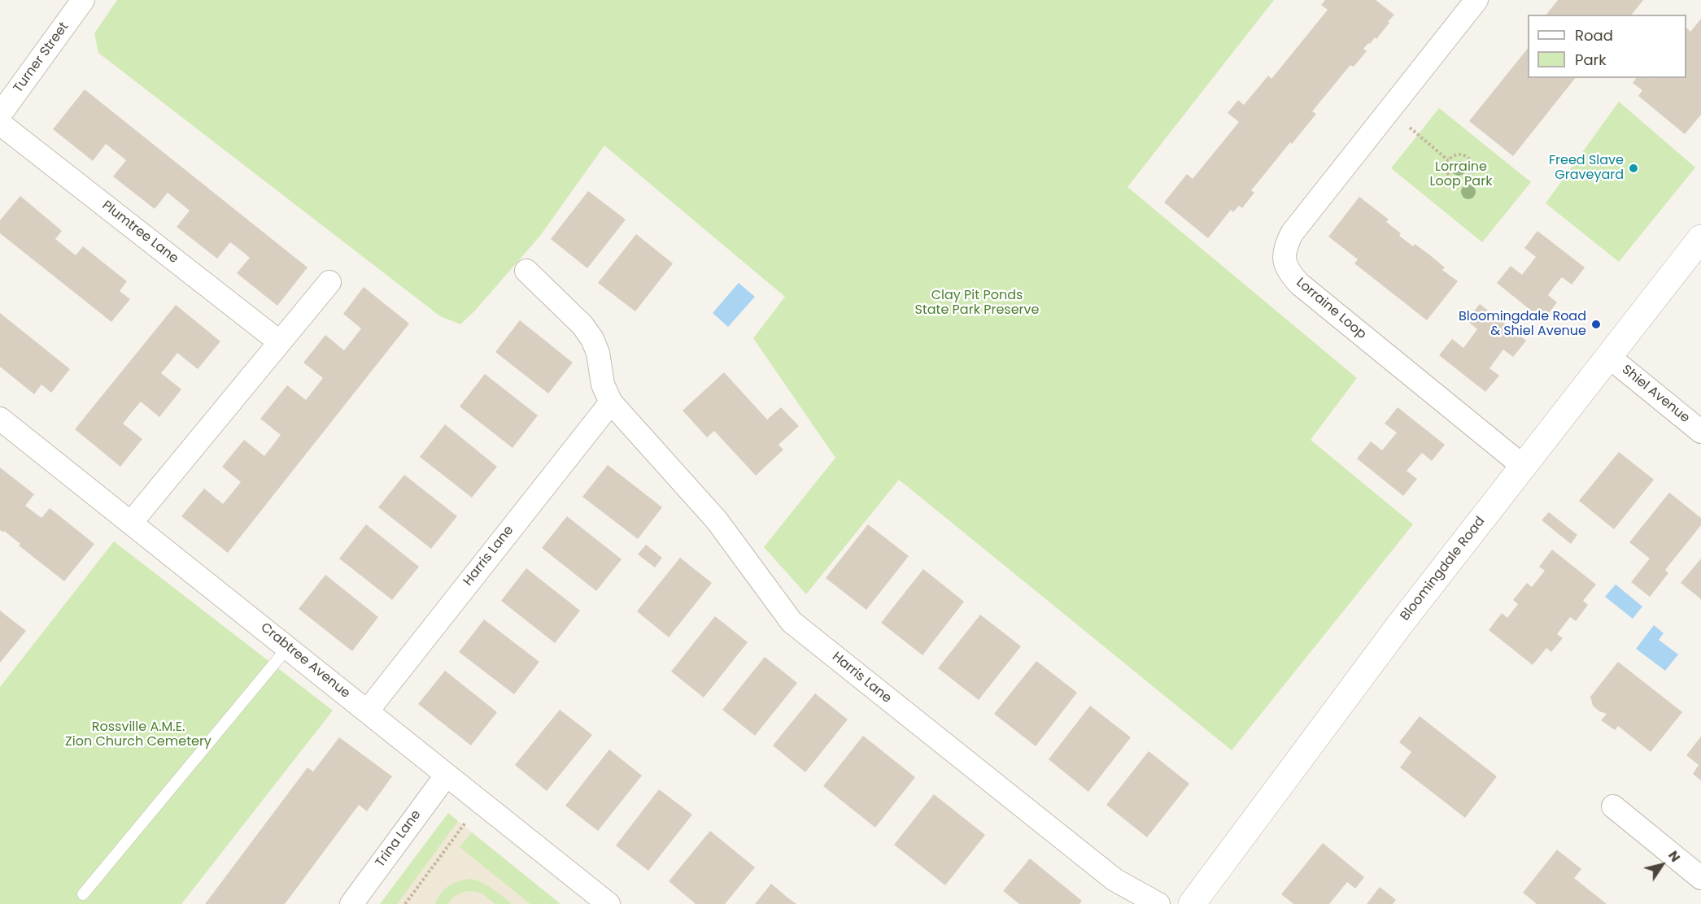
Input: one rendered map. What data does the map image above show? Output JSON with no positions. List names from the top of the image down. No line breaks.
{"streets":{"street":["Turner Street","Plumtree Lane","Lorraine Loop","Shiel Avenue","Harris Lane","Bloomingdale Road","Crabtree Avenue","Trina Lane"]},"crossings":[["Lorraine Loop","Bloomingdale Road"],["Shiel Avenue","Bloomingdale Road"],["Harris Lane","Crabtree Avenue"],["Crabtree Avenue","Trina Lane"]],"parks":["Lorraine Loop Park","Clay Pit Ponds State Park Preserve","Rossville A.M.E. Zion Church Cemetery"],"places":["Freed Slave Graveyard","Bloomingdale Road & Shiel Avenue"],"legend":["Road","Park"],"north":"top right"}
